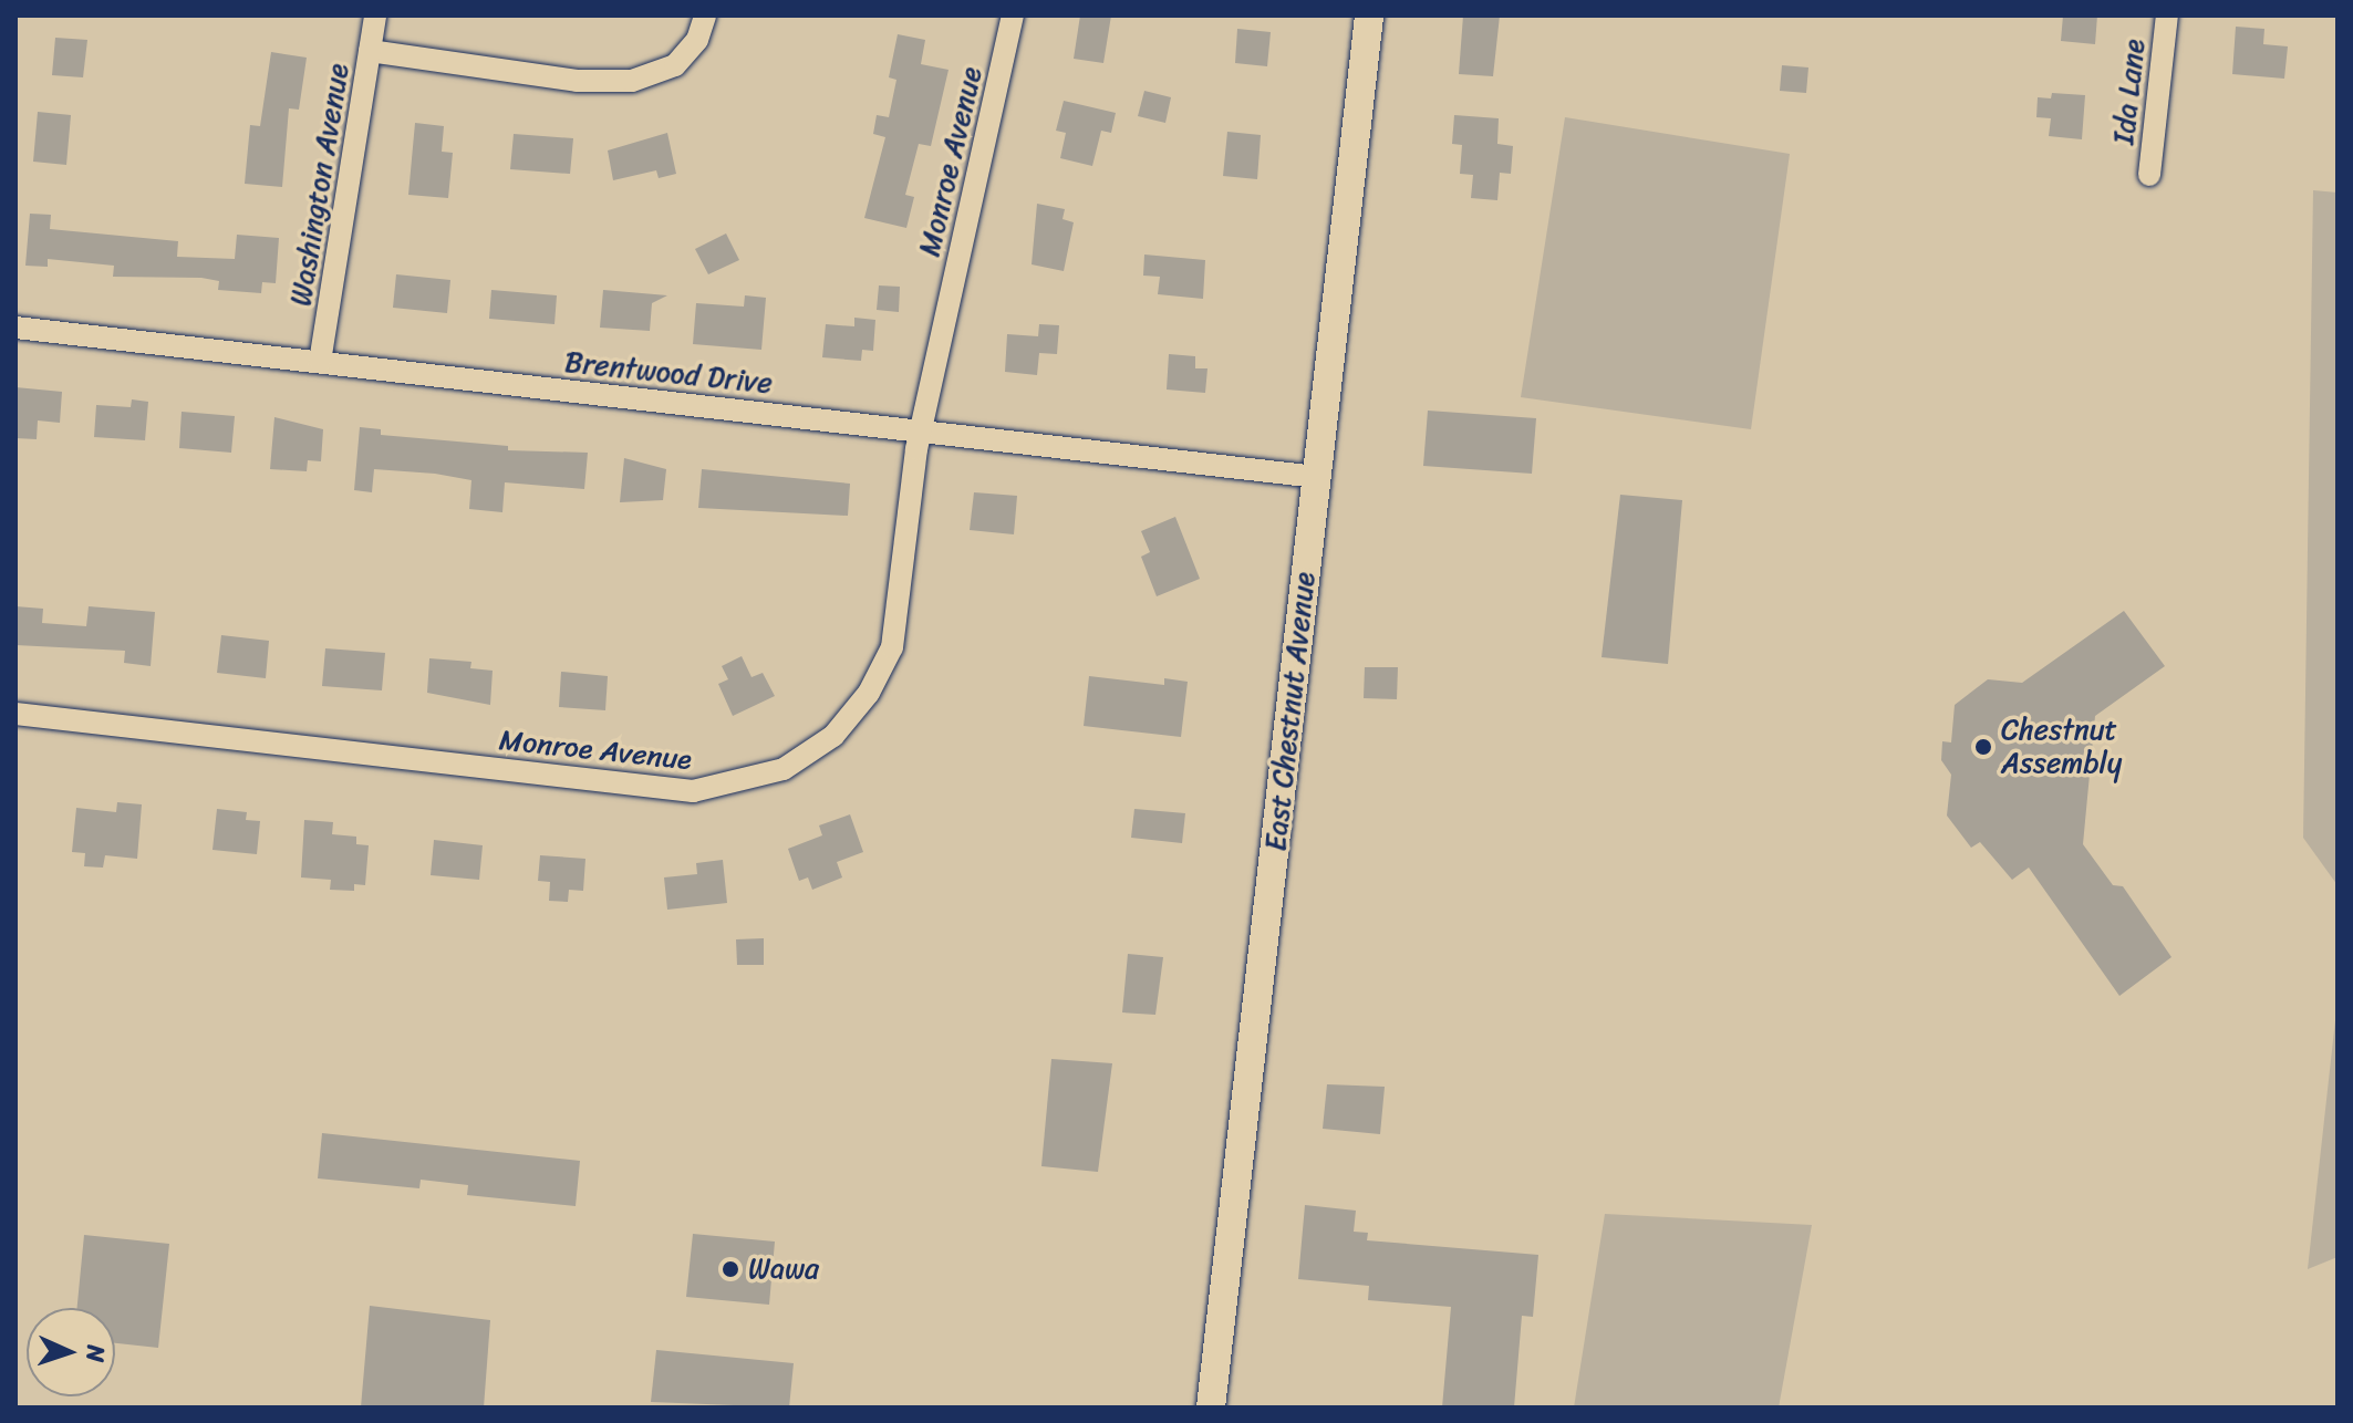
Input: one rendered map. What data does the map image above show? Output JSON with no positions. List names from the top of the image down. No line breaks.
{"streets":{"street":["Ida Lane","Monroe Avenue","Washington Avenue","Brentwood Drive","East Chestnut Avenue"]},"crossings":[["Monroe Avenue","Brentwood Drive"],["Washington Avenue","Brentwood Drive"],["Brentwood Drive","East Chestnut Avenue"]],"places":["Chestnut Assembly","Wawa"],"north":"right"}
